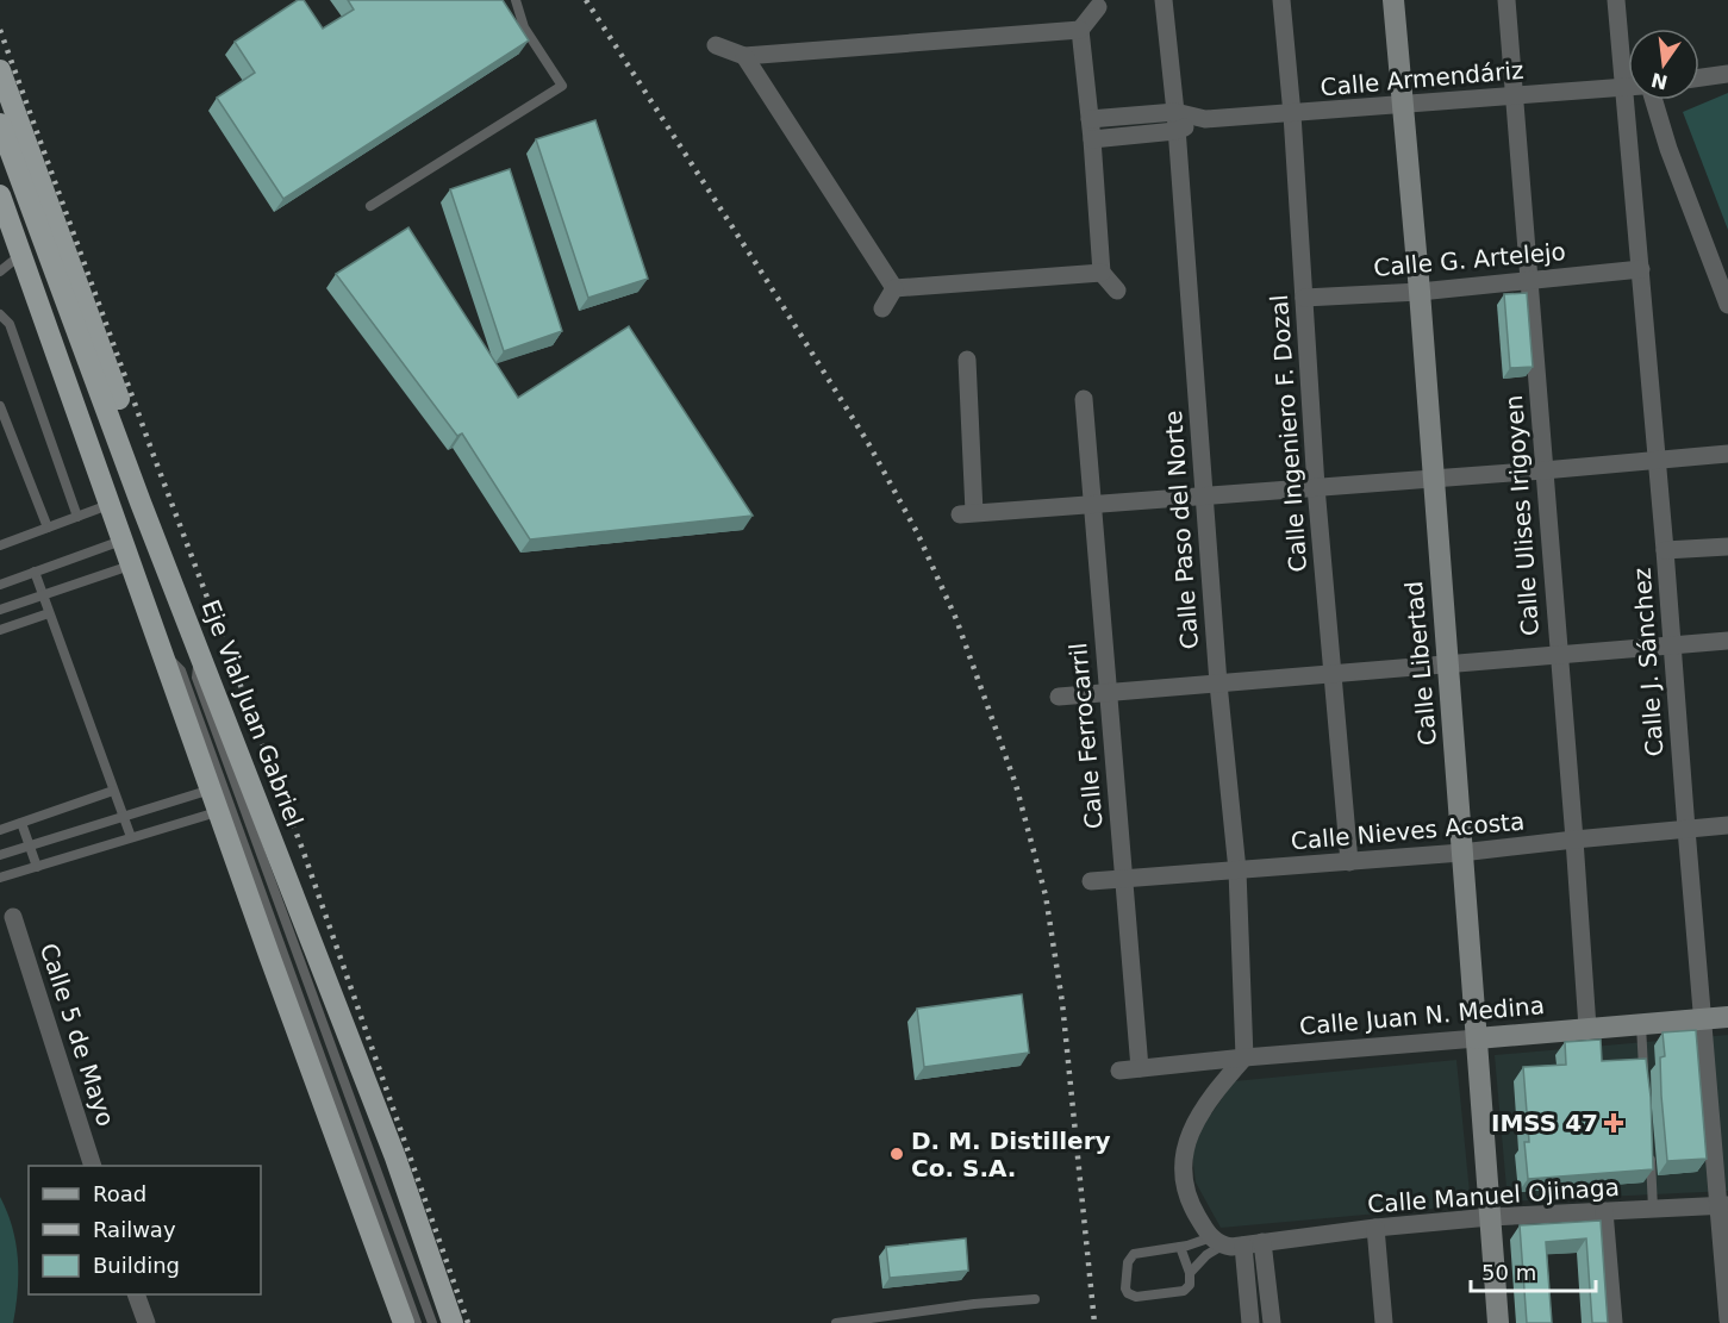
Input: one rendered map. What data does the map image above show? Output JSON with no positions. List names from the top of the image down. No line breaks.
{"streets":{"main road":["Eje Vial Juan Gabriel"],"street":["Calle Armendáriz","Calle G. Artelejo","Calle Ingeniero F. Dozal","Calle Ulises Irigoyen","Calle Paso del Norte","Calle J. Sánchez","Calle Libertad","Calle Ferrocarril","Calle Nieves Acosta","Calle Juan N. Medina","Calle 5 de Mayo","Calle Manuel Ojinaga"]},"crossings":[["Calle Armendáriz","Calle Ingeniero F. Dozal"],["Calle Armendáriz","Calle Ulises Irigoyen"],["Calle Armendáriz","Calle Paso del Norte"],["Calle Armendáriz","Calle J. Sánchez"],["Calle Armendáriz","Calle Libertad"],["Calle G. Artelejo","Calle Ingeniero F. Dozal"],["Calle G. Artelejo","Calle Ulises Irigoyen"],["Calle G. Artelejo","Calle J. Sánchez"],["Calle G. Artelejo","Calle Libertad"],["Calle Ingeniero F. Dozal","Calle Nieves Acosta"],["Calle Ulises Irigoyen","Calle Nieves Acosta"],["Calle Ulises Irigoyen","Calle Juan N. Medina"],["Calle Paso del Norte","Calle Nieves Acosta"],["Calle Paso del Norte","Calle Juan N. Medina"],["Calle J. Sánchez","Calle Nieves Acosta"],["Calle J. Sánchez","Calle Juan N. Medina"],["Calle J. Sánchez","Calle Manuel Ojinaga"],["Calle Libertad","Calle Nieves Acosta"],["Calle Libertad","Calle Juan N. Medina"],["Calle Libertad","Calle Manuel Ojinaga"],["Calle Ferrocarril","Calle Nieves Acosta"],["Calle Ferrocarril","Calle Juan N. Medina"]],"places":{"health":["IMSS 47"],"other":["D. M. Distillery Co. S.A."]},"legend":["Road","Railway","Building"],"scale_bar":"50 m","north":"bottom"}
